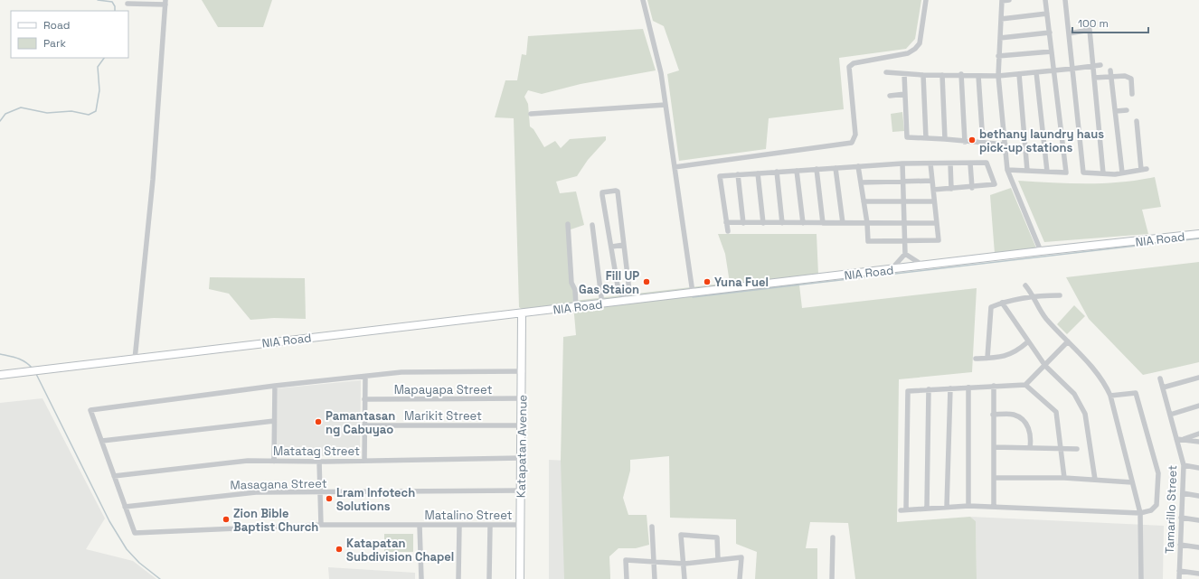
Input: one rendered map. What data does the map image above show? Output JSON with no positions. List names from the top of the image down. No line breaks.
{"streets":{"street":["NIA Road","Mapayapa Street","Marikit Street","Katapatan Avenue","Matatag Street","Masagana Street","Tamarillo Street","Matalino Street"]},"crossings":[["NIA Road","Katapatan Avenue"],["Mapayapa Street","Katapatan Avenue"],["Marikit Street","Katapatan Avenue"],["Katapatan Avenue","Matatag Street"],["Katapatan Avenue","Masagana Street"],["Katapatan Avenue","Matalino Street"],["Masagana Street","Matalino Street"]],"places":["bethany laundry haus pick-up stations","Fill UP Gas Staion","Yuna Fuel","Pamantasan ng Cabuyao","Lram Infotech Solutions","Zion Bible Baptist Church","Katapatan Subdivision Chapel"],"legend":["Road","Park"],"scale_bar":"100 m"}
